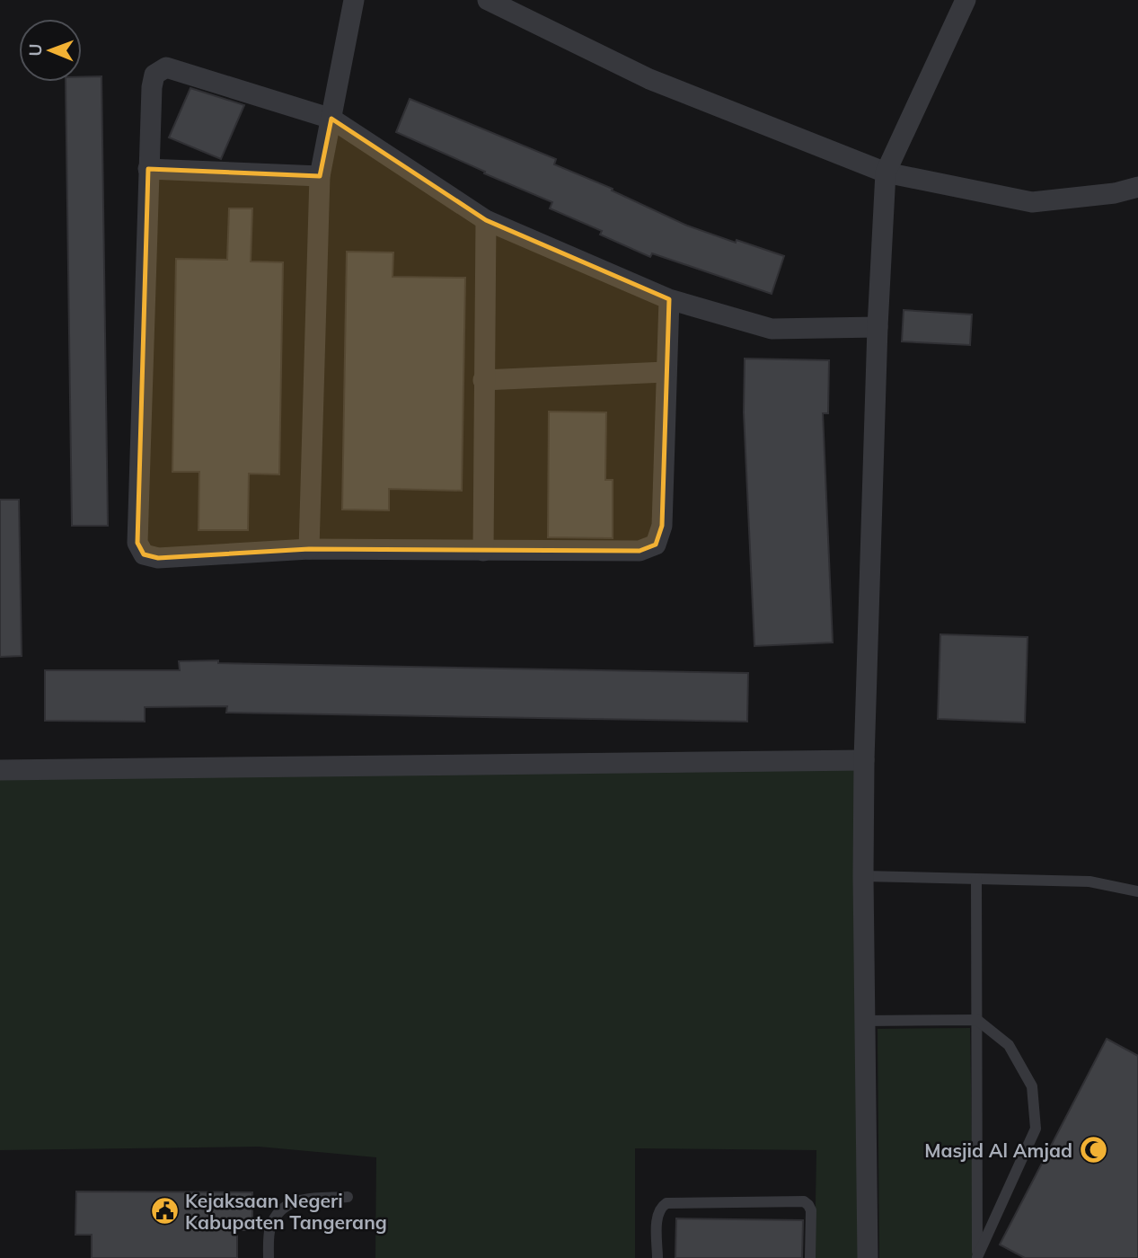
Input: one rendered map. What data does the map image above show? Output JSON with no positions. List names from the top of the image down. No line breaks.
{"places":{"mosque":["Masjid Al Amjad"],"public building":["Kejaksaan Negeri Kabupaten Tangerang"]},"north":"left"}
